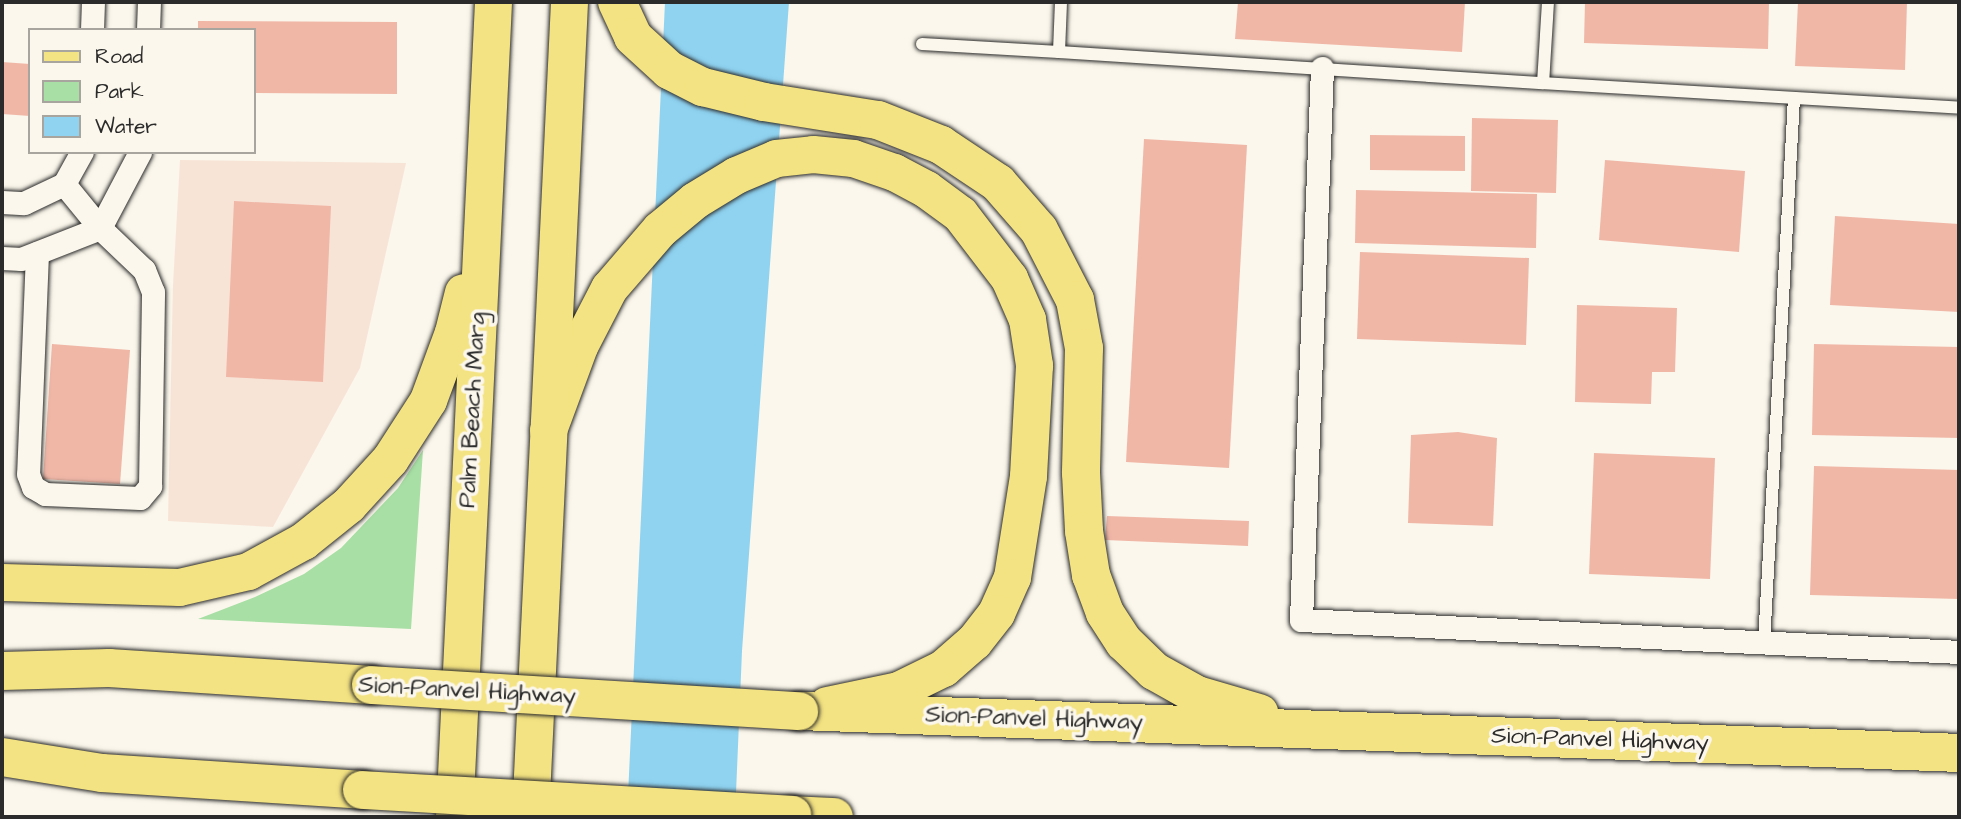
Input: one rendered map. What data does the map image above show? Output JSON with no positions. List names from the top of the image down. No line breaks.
{"streets":{"highway":["Sion-Panvel Highway"],"main road":["Palm Beach Marg"]},"legend":["Road","Park","Water"]}
